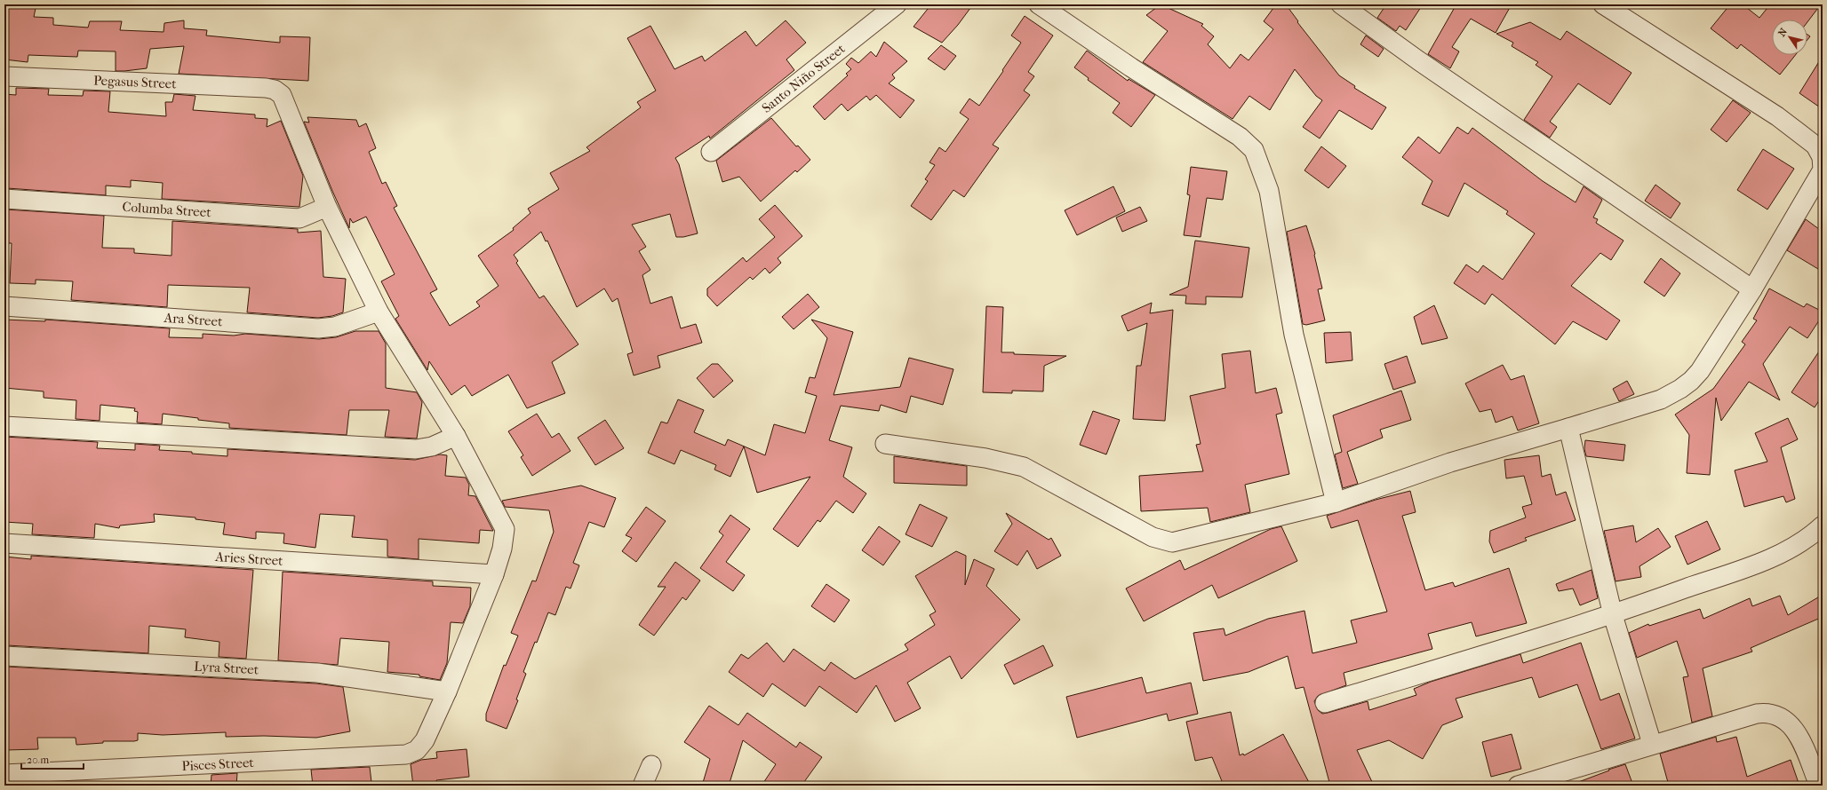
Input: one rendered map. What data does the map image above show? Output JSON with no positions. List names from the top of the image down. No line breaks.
{"streets":{"street":["Santo Niño Street","Pegasus Street","Columba Street","Ara Street","Aries Street","Lyra Street","Pisces Street"]},"crossings":[["Pegasus Street","Columba Street"],["Lyra Street","Pisces Street"]],"scale_bar":"20 m","north":"top left"}
